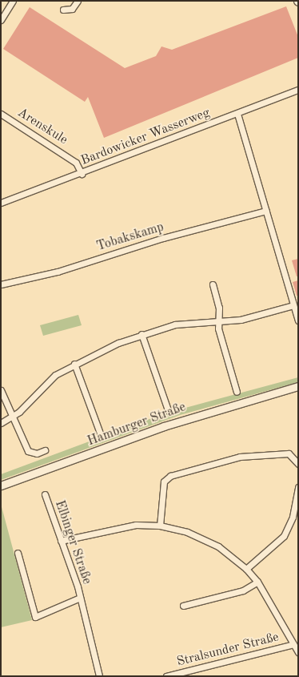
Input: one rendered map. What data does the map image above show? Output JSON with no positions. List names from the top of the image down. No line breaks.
{"streets":{"main road":["Hamburger Straße"],"street":["Arenskule","Bardowicker Wasserweg","Tobakskamp","Elbinger Straße","Stralsunder Straße"]},"crossings":[["Arenskule","Bardowicker Wasserweg"]]}
